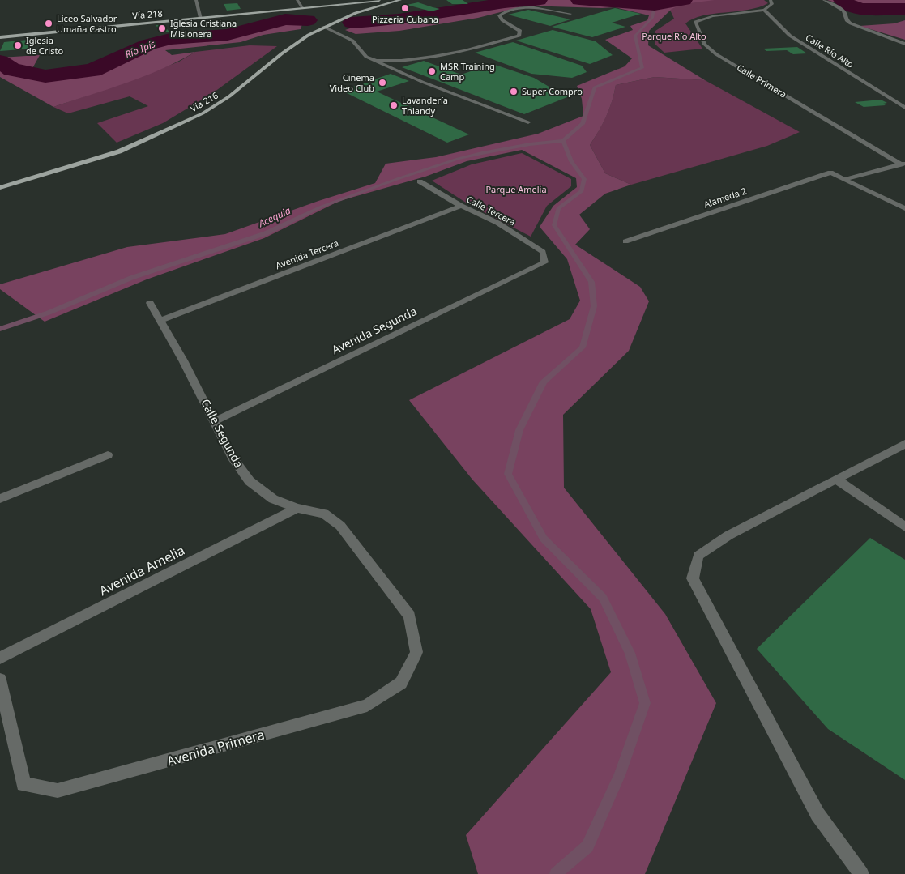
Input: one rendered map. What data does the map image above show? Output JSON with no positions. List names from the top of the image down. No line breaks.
{"streets":{"main road":["Vía 218","Vía 216"],"street":["Calle Río Alto","Calle Primera","Alameda 2","Calle Tercera","Avenida Tercera","Avenida Segunda","Calle Segunda","Avenida Amelia","Avenida Primera"]},"crossings":[["Calle Río Alto","Calle Primera"],["Calle Tercera","Avenida Tercera"],["Calle Tercera","Avenida Segunda"],["Avenida Tercera","Calle Segunda"],["Avenida Segunda","Calle Segunda"],["Calle Segunda","Avenida Amelia"],["Calle Segunda","Avenida Primera"]],"water":["Río Ipís","Acequia"],"parks":["Parque Río Alto","Parque Amelia"],"places":["Pizzeria Cubana","Liceo Salvador Umaña Castro","Iglesia Cristiana Misionera","Iglesia de Cristo","MSR Training Camp","Cinema Video Club","Super Compro","Lavandería Thiandy"]}
